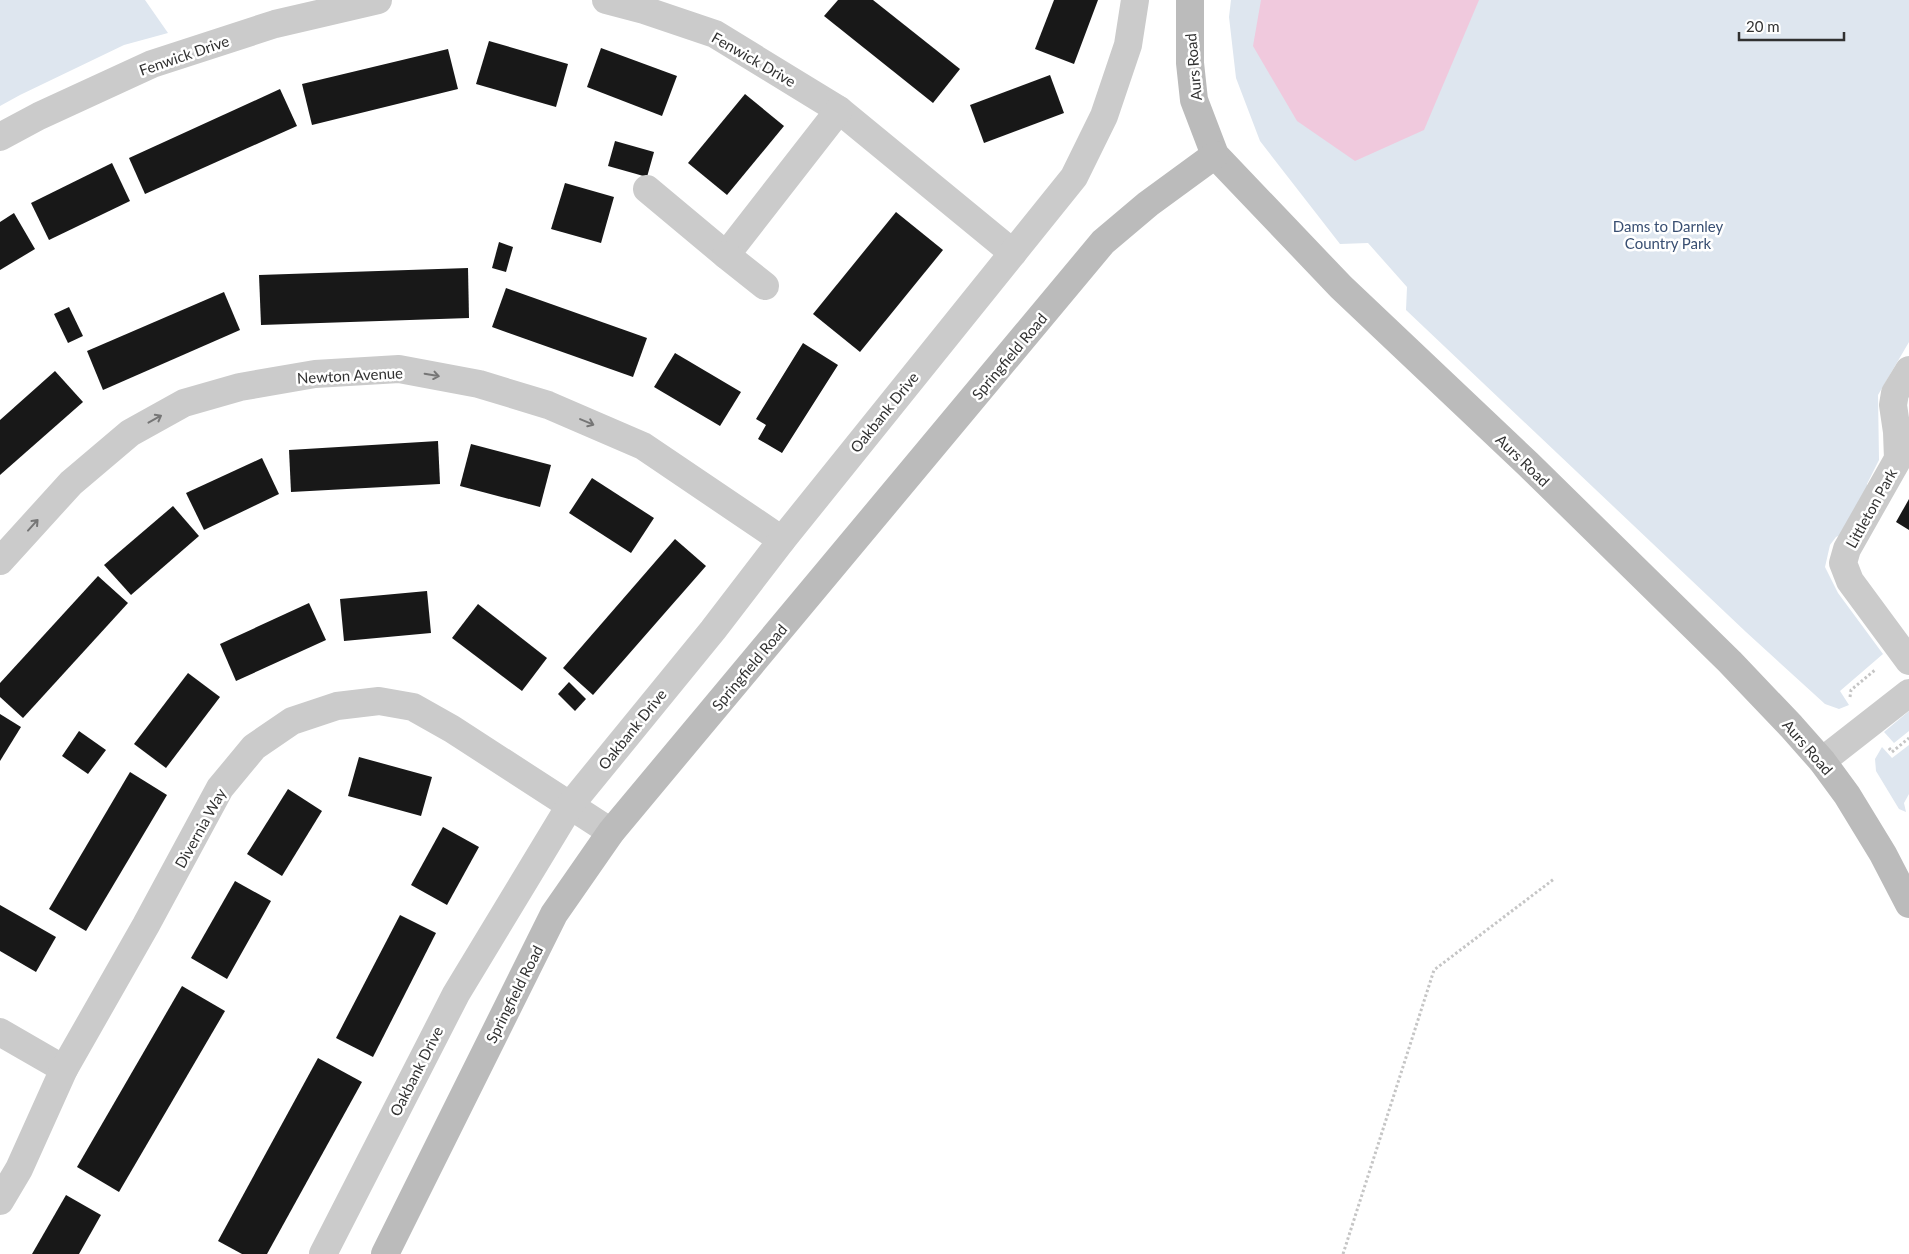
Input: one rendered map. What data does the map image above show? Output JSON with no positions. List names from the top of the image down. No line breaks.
{"streets":{"street":["Fenwick Drive","Aurs Road","Springfield Road","Newton Avenue","Oakbank Drive","Littleton Park","Divernia Way"]},"crossings":[["Fenwick Drive","Oakbank Drive"],["Aurs Road","Springfield Road"],["Springfield Road","Divernia Way"],["Newton Avenue","Oakbank Drive"],["Oakbank Drive","Divernia Way"]],"one_way":["Newton Avenue"],"parks":["Dams to Darnley Country Park"],"scale_bar":"20 m"}
